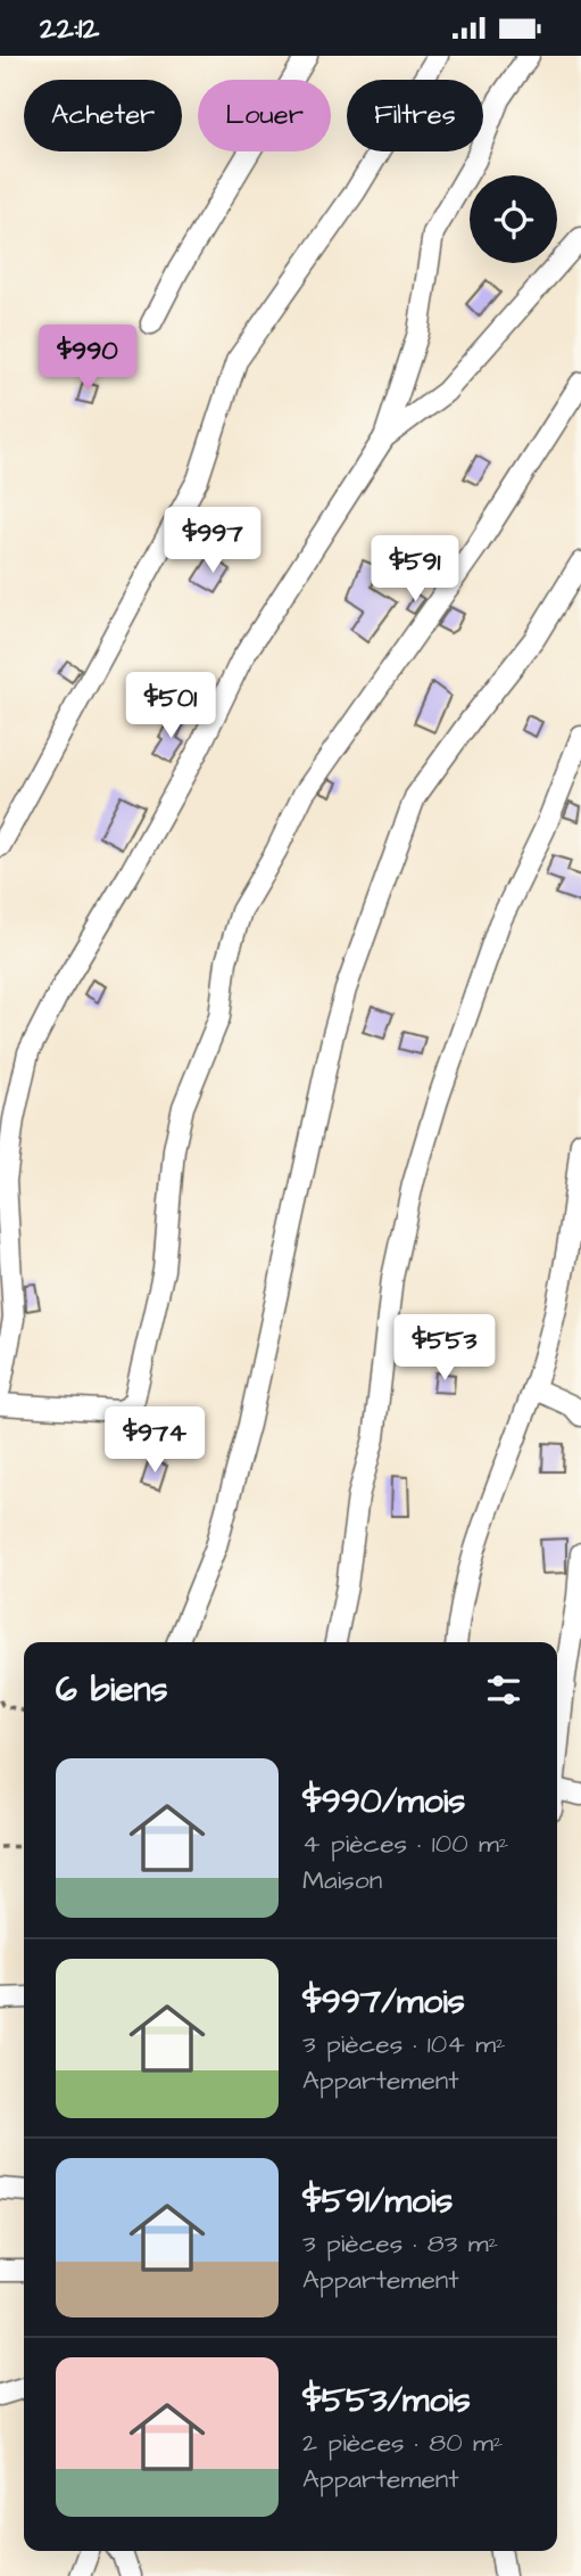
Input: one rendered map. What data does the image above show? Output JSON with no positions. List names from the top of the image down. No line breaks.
{"page":{"status":"22:12","chip":["Acheter","Louer","Filtres"],"price":["$990","$997","$591","$501","$553","$974"],"heading":"6 biens","list":[{"name":"$990/mois","note":"4 pièces · 100 m² · Maison"},{"name":"$997/mois","note":"3 pièces · 104 m² · Appartement"},{"name":"$591/mois","note":"3 pièces · 83 m² · Appartement"},{"name":"$553/mois","note":"2 pièces · 80 m² · Appartement"}]}}
